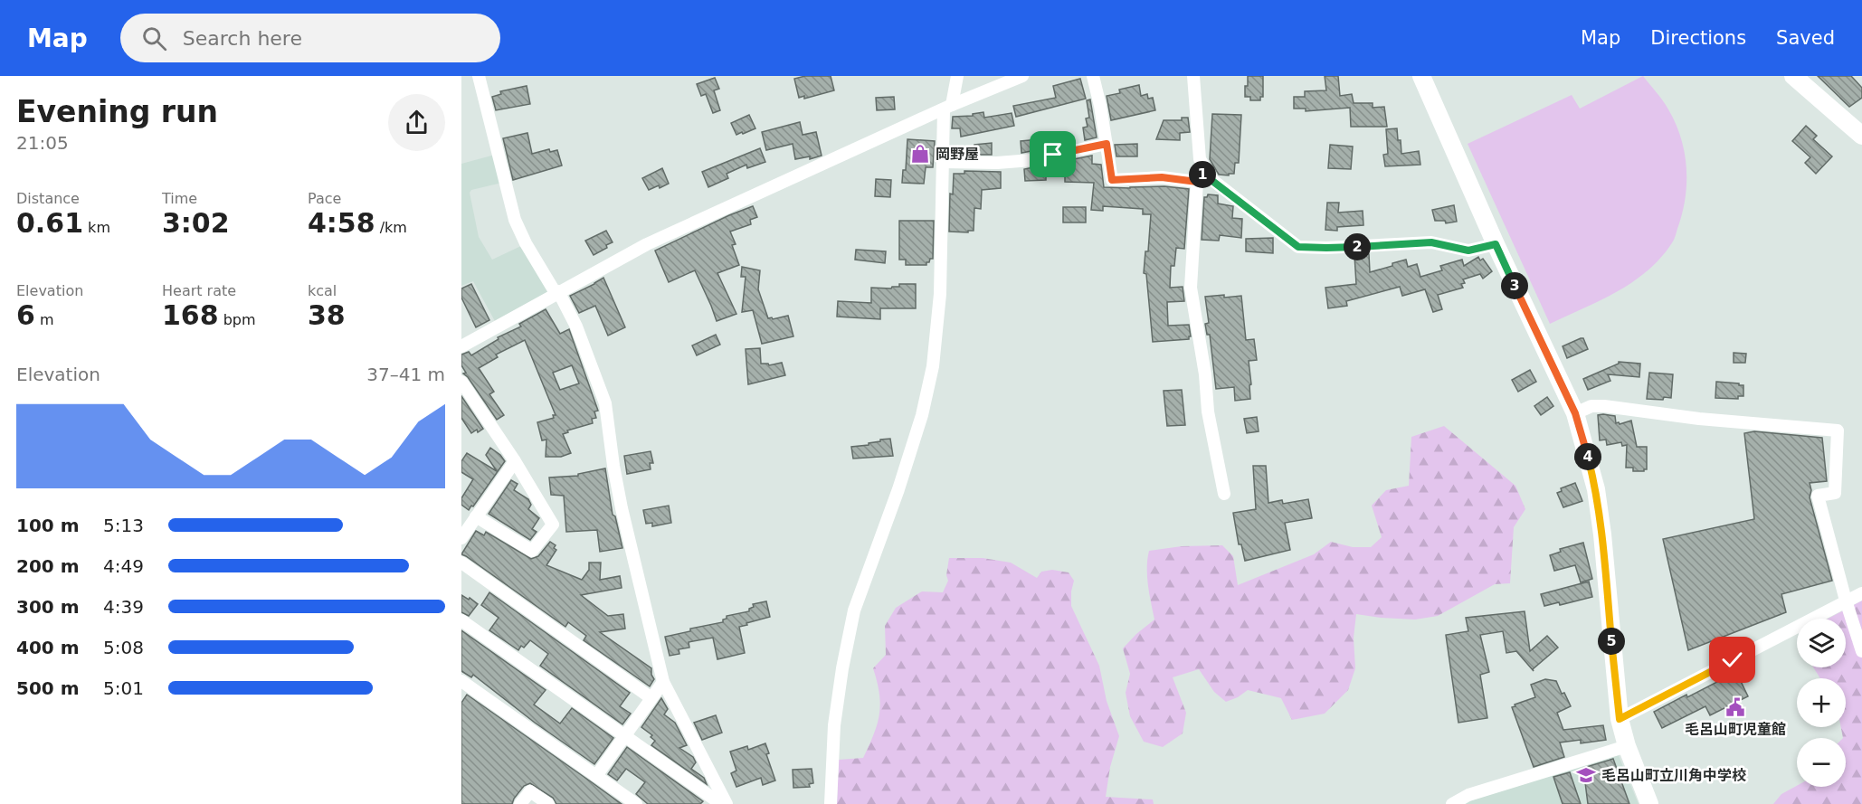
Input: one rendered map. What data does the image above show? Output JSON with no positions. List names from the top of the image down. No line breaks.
{"places":{"shop":["岡野屋"],"public building":["毛呂山町児童館"],"school or university":["毛呂山町立川角中学校"]},"page":{"header":"Map","search":"Search here","nav":["Map","Directions","Saved"],"heading":["Evening run","21:05"],"pins":["1","2","3","4","5"],"stats":[["Distance","0.61 km"],["Time","3:02"],["Pace","4:58 /km"],["Elevation","6 m"],["Heart rate","168 bpm"],["kcal","38"]],"chart":["Elevation","37–41 m"],"list":[{"name":"100 m","note":"5:13"},{"name":"200 m","note":"4:49"},{"name":"300 m","note":"4:39"},{"name":"400 m","note":"5:08"},{"name":"500 m","note":"5:01"}],"map_buttons":["+","−"]}}
